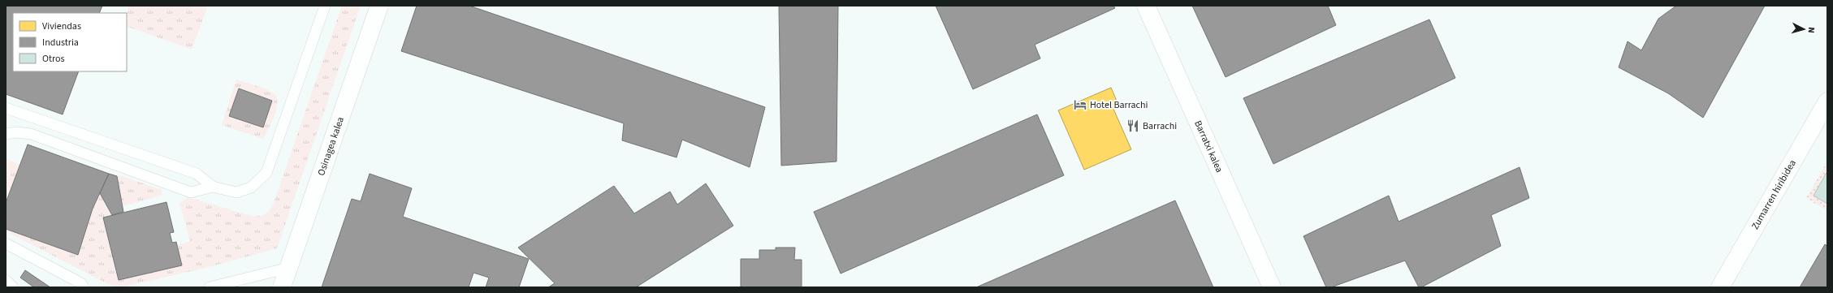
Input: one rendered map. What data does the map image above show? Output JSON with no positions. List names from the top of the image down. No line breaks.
{"streets":{"street":["Osinagea kalea","Barratxi kalea","Zumarren hiribidea"]},"places":{"hotel":["Hotel Barrachi"],"restaurant":["Barrachi"]},"legend":["Viviendas","Industria","Otros"],"north":"right"}
